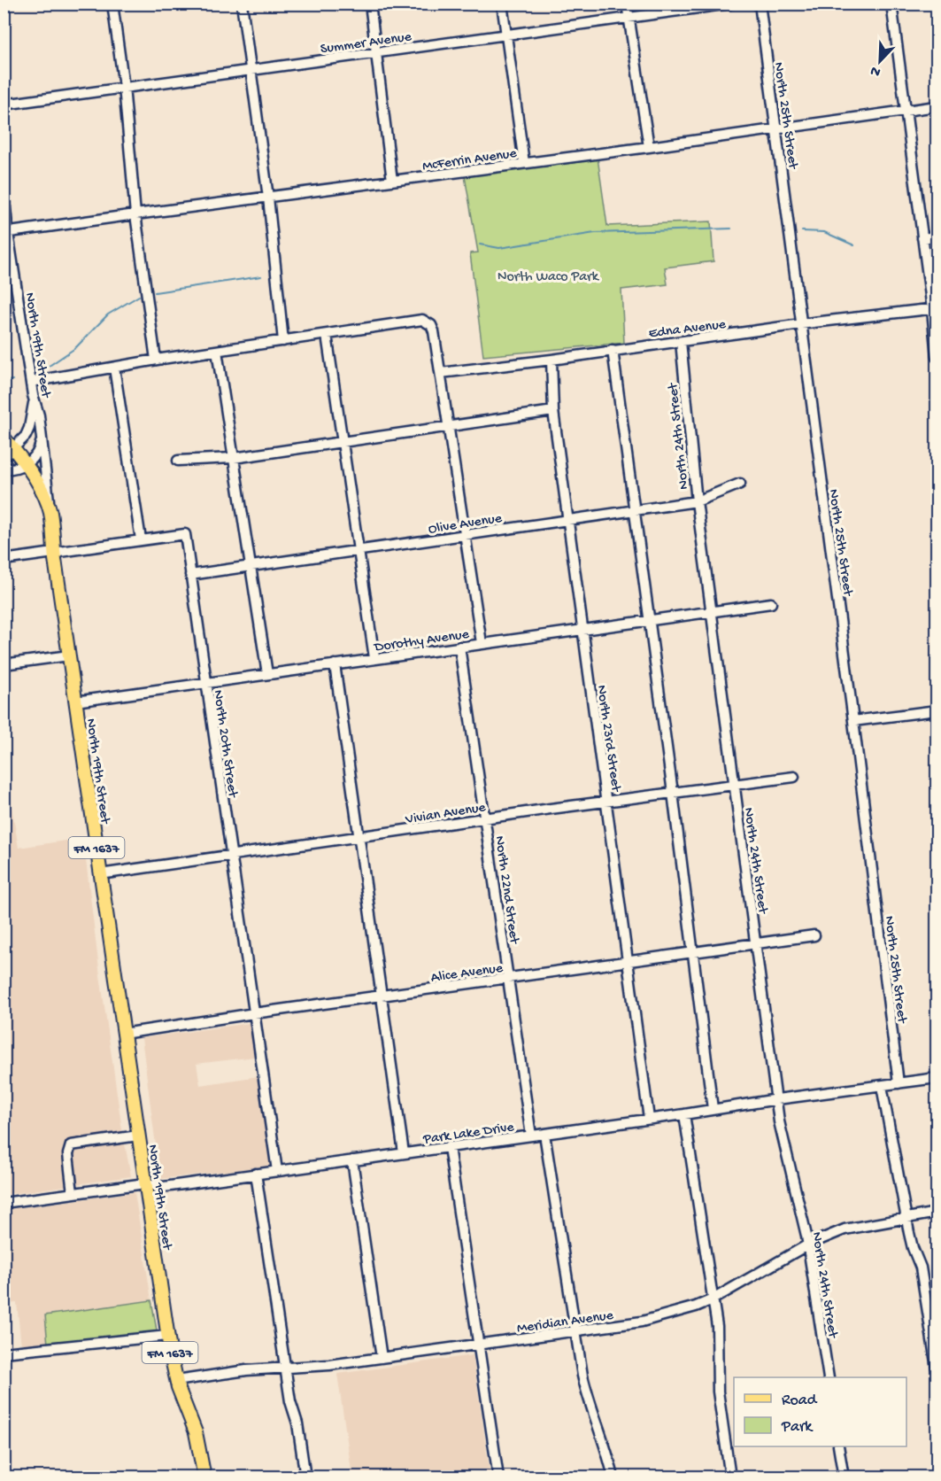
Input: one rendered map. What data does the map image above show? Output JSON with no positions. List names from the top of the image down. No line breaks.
{"streets":{"main road":["North 19th Street","FM 1637"],"street":["Summer Avenue","North 25th Street","McFerrin Avenue","Edna Avenue","North 24th Street","Olive Avenue","Dorothy Avenue","North 23rd Street","North 20th Street","Vivian Avenue","North 22nd Street","Alice Avenue","Park Lake Drive","Meridian Avenue"]},"crossings":[["North 25th Street","McFerrin Avenue"],["North 25th Street","Edna Avenue"],["North 25th Street","Park Lake Drive"],["McFerrin Avenue","North 19th Street"],["Edna Avenue","North 24th Street"],["Edna Avenue","North 23rd Street"],["North 19th Street","Dorothy Avenue"],["North 19th Street","Vivian Avenue"],["North 19th Street","FM 1637"],["North 19th Street","Alice Avenue"],["North 19th Street","Park Lake Drive"],["North 19th Street","Meridian Avenue"],["North 24th Street","Olive Avenue"],["North 24th Street","Dorothy Avenue"],["North 24th Street","Vivian Avenue"],["North 24th Street","Alice Avenue"],["North 24th Street","Park Lake Drive"],["North 24th Street","Meridian Avenue"],["Olive Avenue","North 23rd Street"],["Olive Avenue","North 20th Street"],["Dorothy Avenue","North 23rd Street"],["Dorothy Avenue","North 20th Street"],["Dorothy Avenue","North 22nd Street"],["North 23rd Street","Vivian Avenue"],["North 23rd Street","Alice Avenue"],["North 23rd Street","Park Lake Drive"],["North 20th Street","Vivian Avenue"],["North 20th Street","Alice Avenue"],["North 20th Street","Park Lake Drive"],["Vivian Avenue","North 22nd Street"],["North 22nd Street","Alice Avenue"],["North 22nd Street","Park Lake Drive"]],"parks":["North Waco Park"],"legend":["Road","Park"],"north":"bottom left"}
